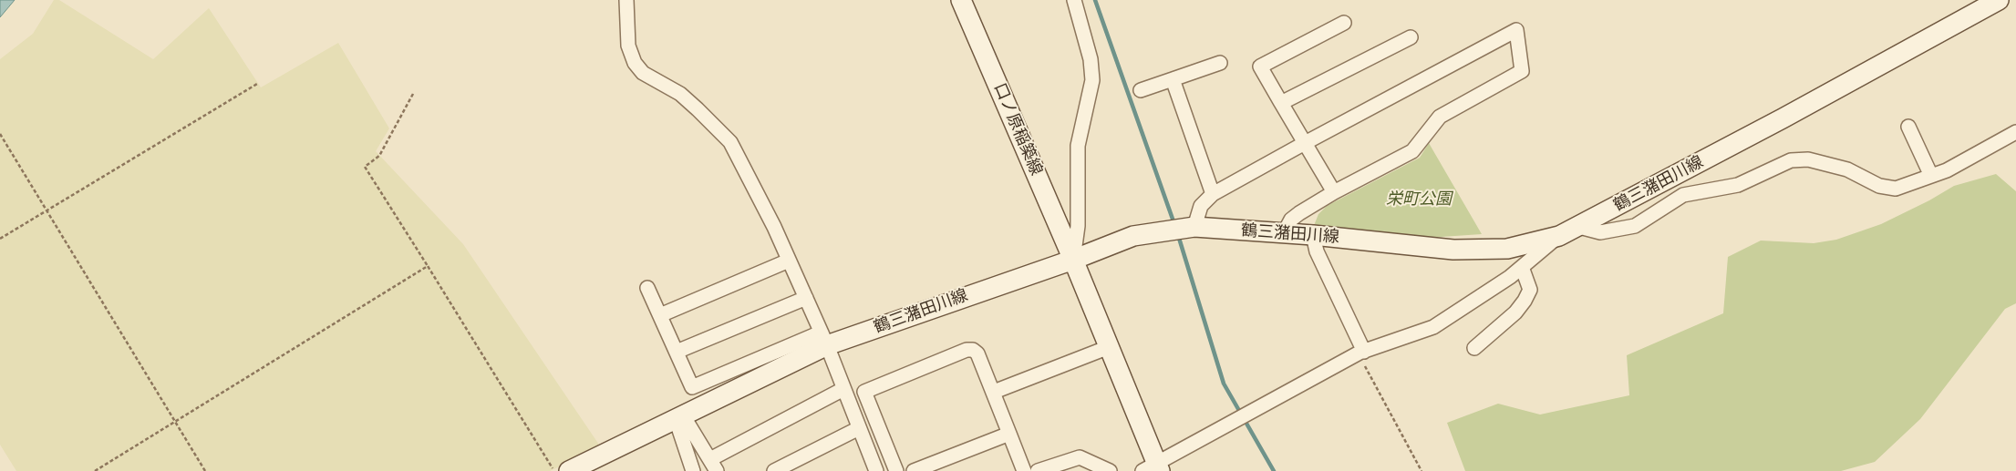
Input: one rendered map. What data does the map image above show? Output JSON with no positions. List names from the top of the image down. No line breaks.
{"streets":{"main road":["口ノ原稲築線","鶴三潴田川線"]},"crossings":[["口ノ原稲築線","鶴三潴田川線"]],"parks":["栄町公園"]}
